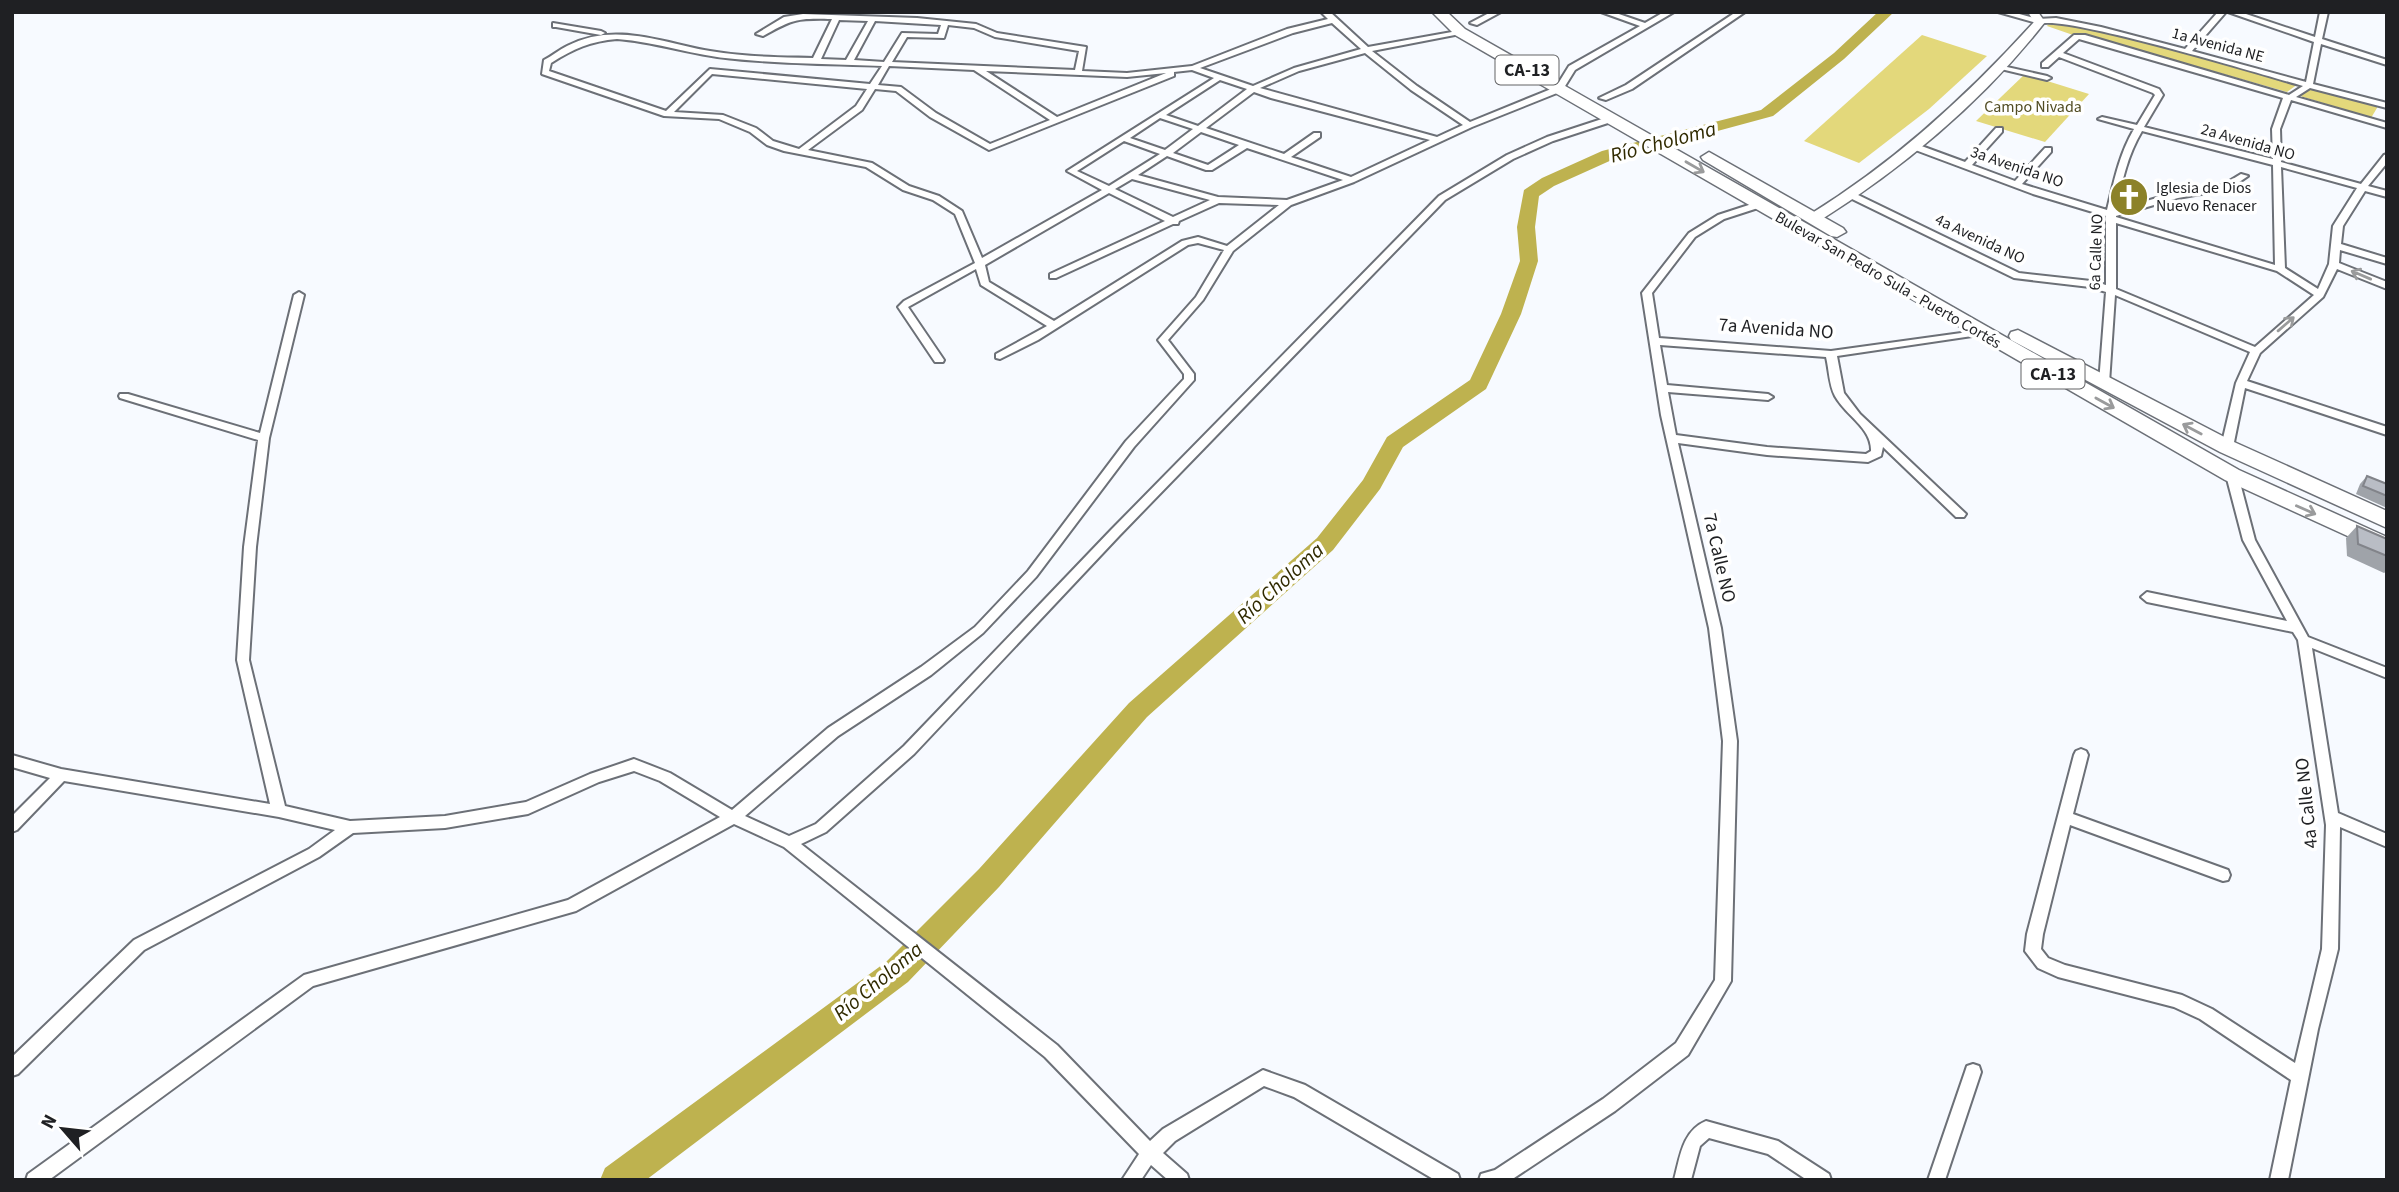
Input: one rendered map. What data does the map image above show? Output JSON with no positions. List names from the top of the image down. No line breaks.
{"streets":{"highway":["CA-13","Bulevar San Pedro Sula - Puerto Cortés"],"street":["1a Avenida NE","2a Avenida NO","3a Avenida NO","4a Avenida NO","6a Calle NO","7a Avenida NO","7a Calle NO","4a Calle NO"]},"crossings":[["2a Avenida NO","6a Calle NO"],["3a Avenida NO","6a Calle NO"],["4a Avenida NO","6a Calle NO"],["6a Calle NO","Bulevar San Pedro Sula - Puerto Cortés"],["Bulevar San Pedro Sula - Puerto Cortés","7a Avenida NO"],["Bulevar San Pedro Sula - Puerto Cortés","7a Calle NO"],["Bulevar San Pedro Sula - Puerto Cortés","4a Calle NO"],["7a Avenida NO","7a Calle NO"]],"water":["Río Choloma"],"parks":["Campo Nivada"],"places":{"church":["Iglesia de Dios Nuevo Renacer"]},"north":"top left"}
